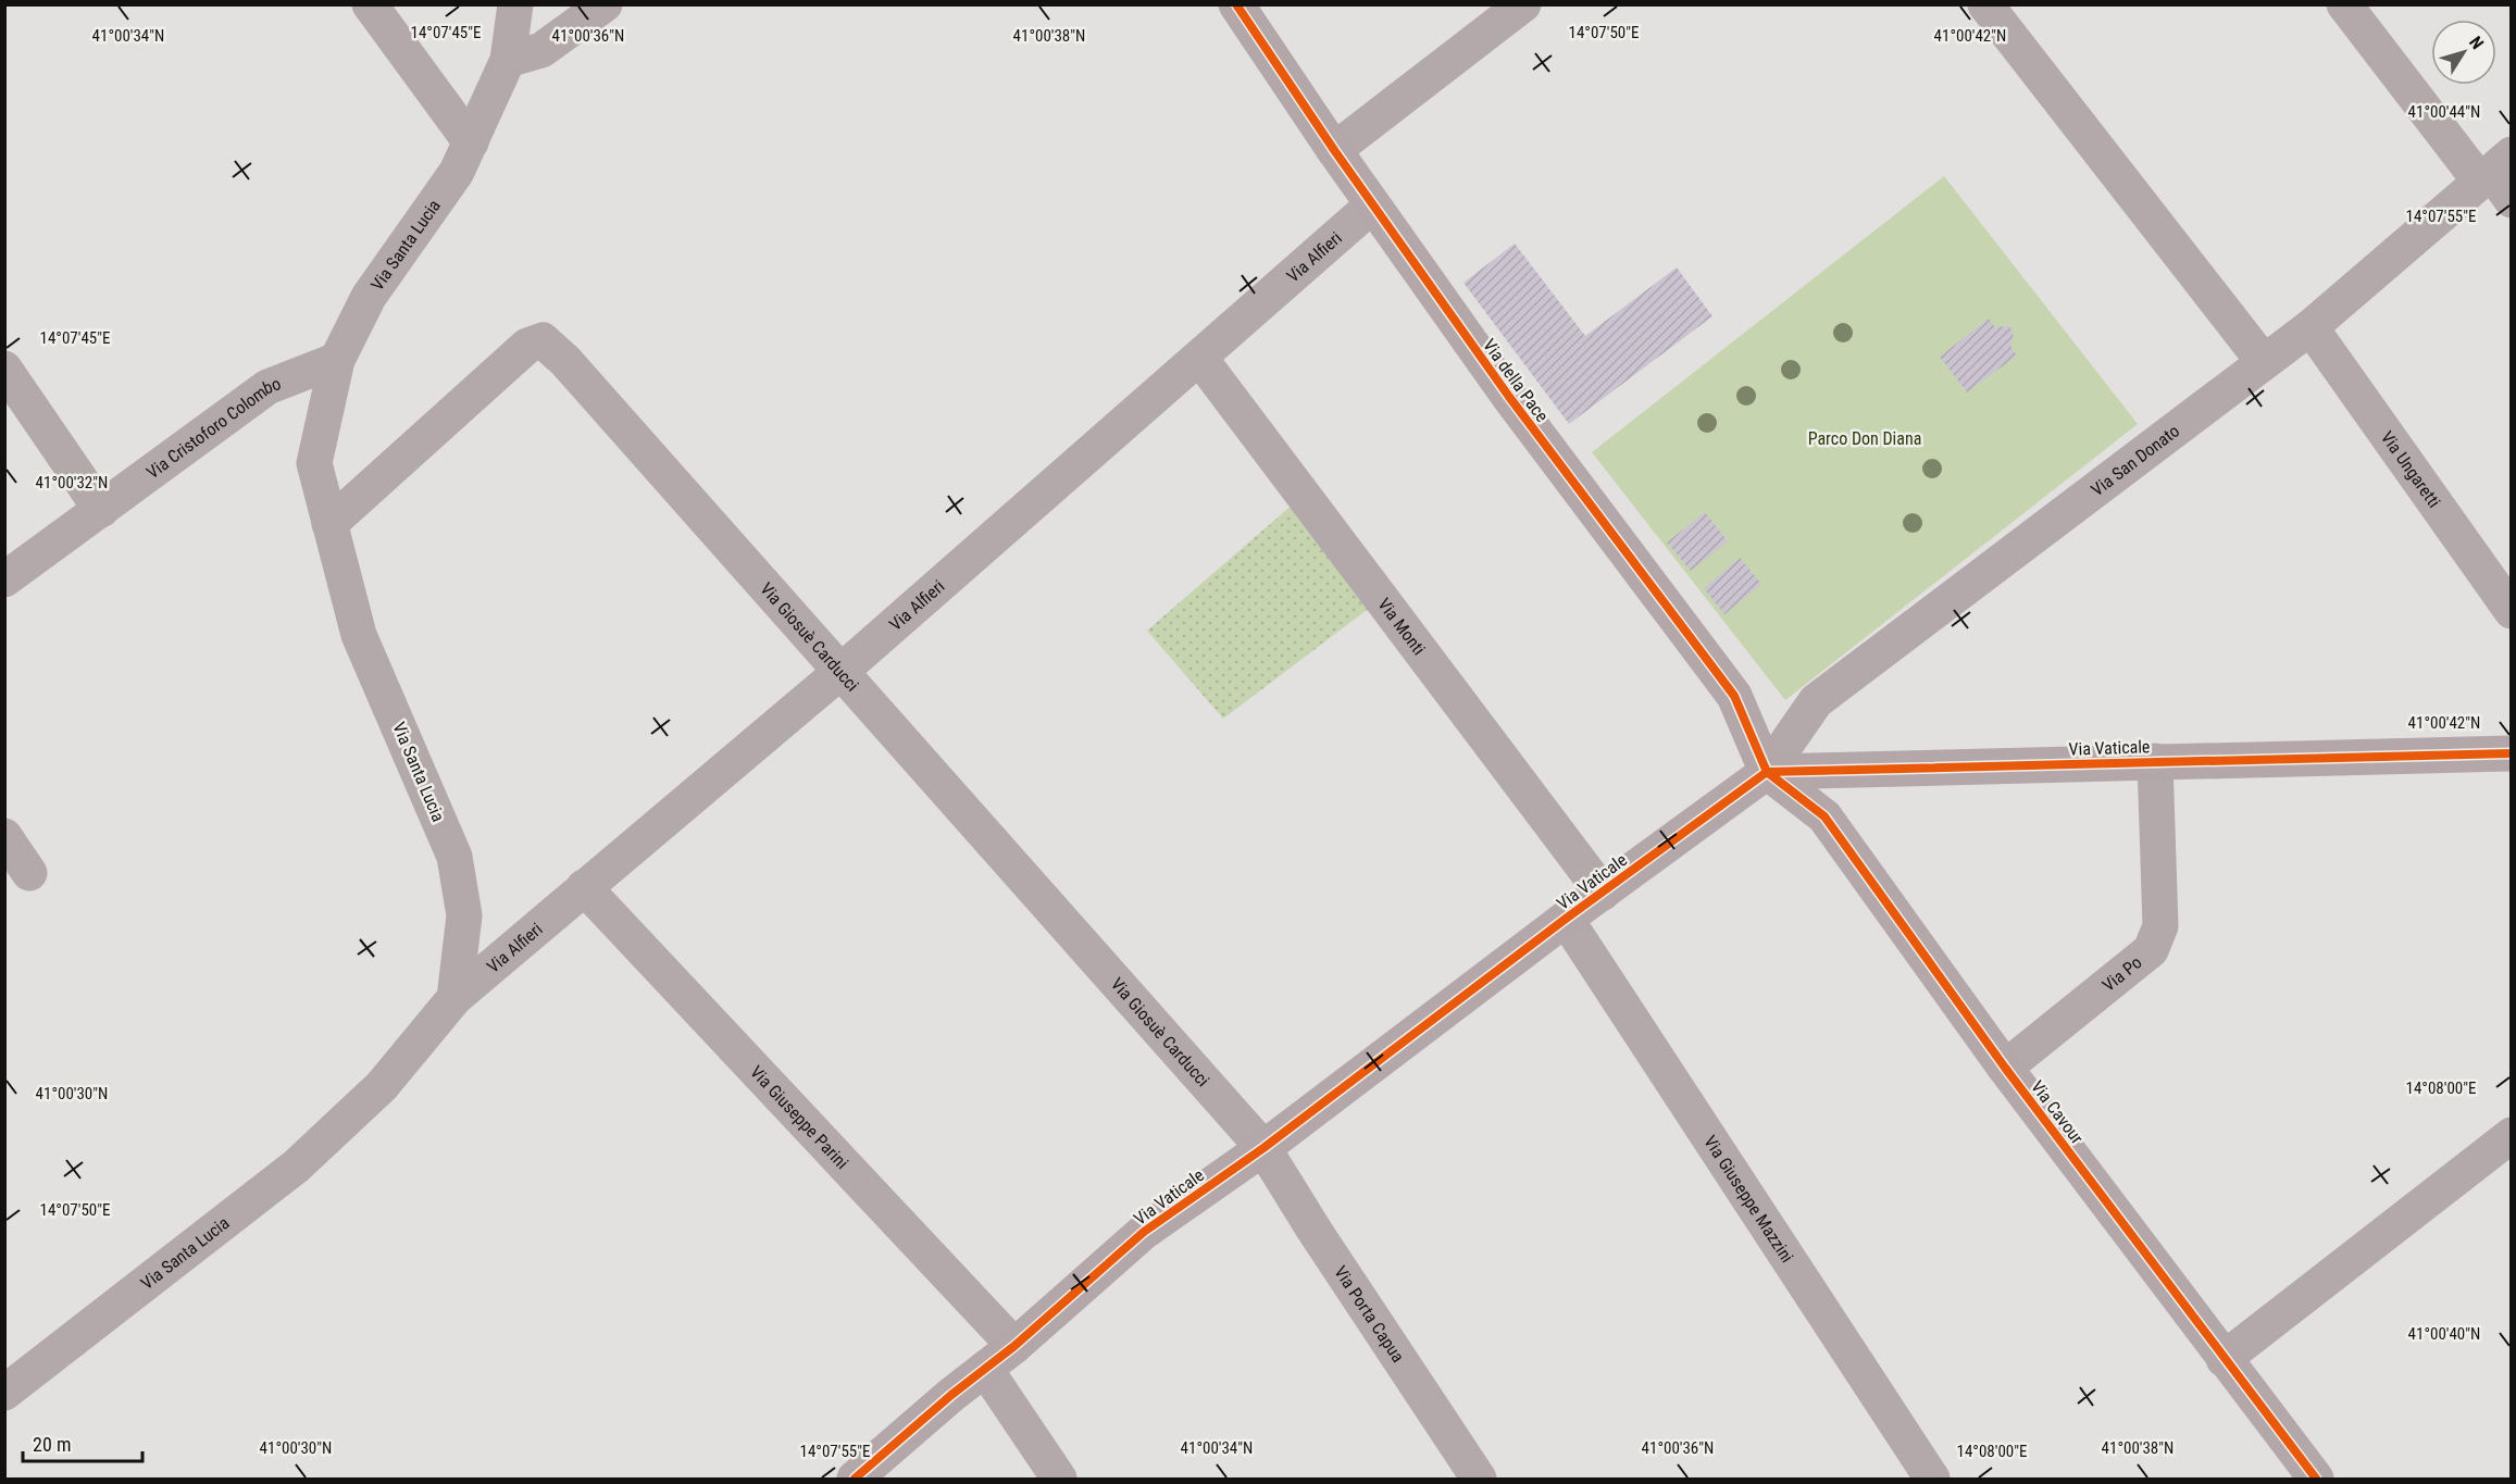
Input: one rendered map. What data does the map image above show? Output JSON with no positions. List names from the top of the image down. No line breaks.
{"streets":{"street":["Via Santa Lucia","Via Alfieri","Via della Pace","Via Cristoforo Colombo","Via San Donato","Via Ungaretti","Via Monti","Via Giosuè Carducci","Via Vaticale","Via Po","Via Cavour","Via Giuseppe Parini","Via Giuseppe Mazzini","Via Porta Capua"]},"crossings":[["Via Santa Lucia","Via Alfieri"],["Via Santa Lucia","Via Cristoforo Colombo"],["Via Santa Lucia","Via Giosuè Carducci"],["Via Alfieri","Via della Pace"],["Via Alfieri","Via Monti"],["Via Alfieri","Via Giosuè Carducci"],["Via Alfieri","Via Giuseppe Parini"],["Via della Pace","Via San Donato"],["Via della Pace","Via Vaticale"],["Via della Pace","Via Cavour"],["Via San Donato","Via Ungaretti"],["Via San Donato","Via Vaticale"],["Via San Donato","Via Cavour"],["Via Monti","Via Vaticale"],["Via Giosuè Carducci","Via Vaticale"],["Via Giosuè Carducci","Via Porta Capua"],["Via Vaticale","Via Po"],["Via Vaticale","Via Cavour"],["Via Vaticale","Via Giuseppe Parini"],["Via Vaticale","Via Giuseppe Mazzini"],["Via Vaticale","Via Porta Capua"],["Via Po","Via Cavour"]],"parks":["Parco Don Diana"],"scale_bar":"20 m","north":"top right","coordinates":["14°07'50\"E","14°07'45\"E","41°00'34\"N","41°00'36\"N","41°00'38\"N","41°00'42\"N","41°00'44\"N","14°07'55\"E","41°00'32\"N","14°08'00\"E","41°00'30\"N","41°00'40\"N"]}
